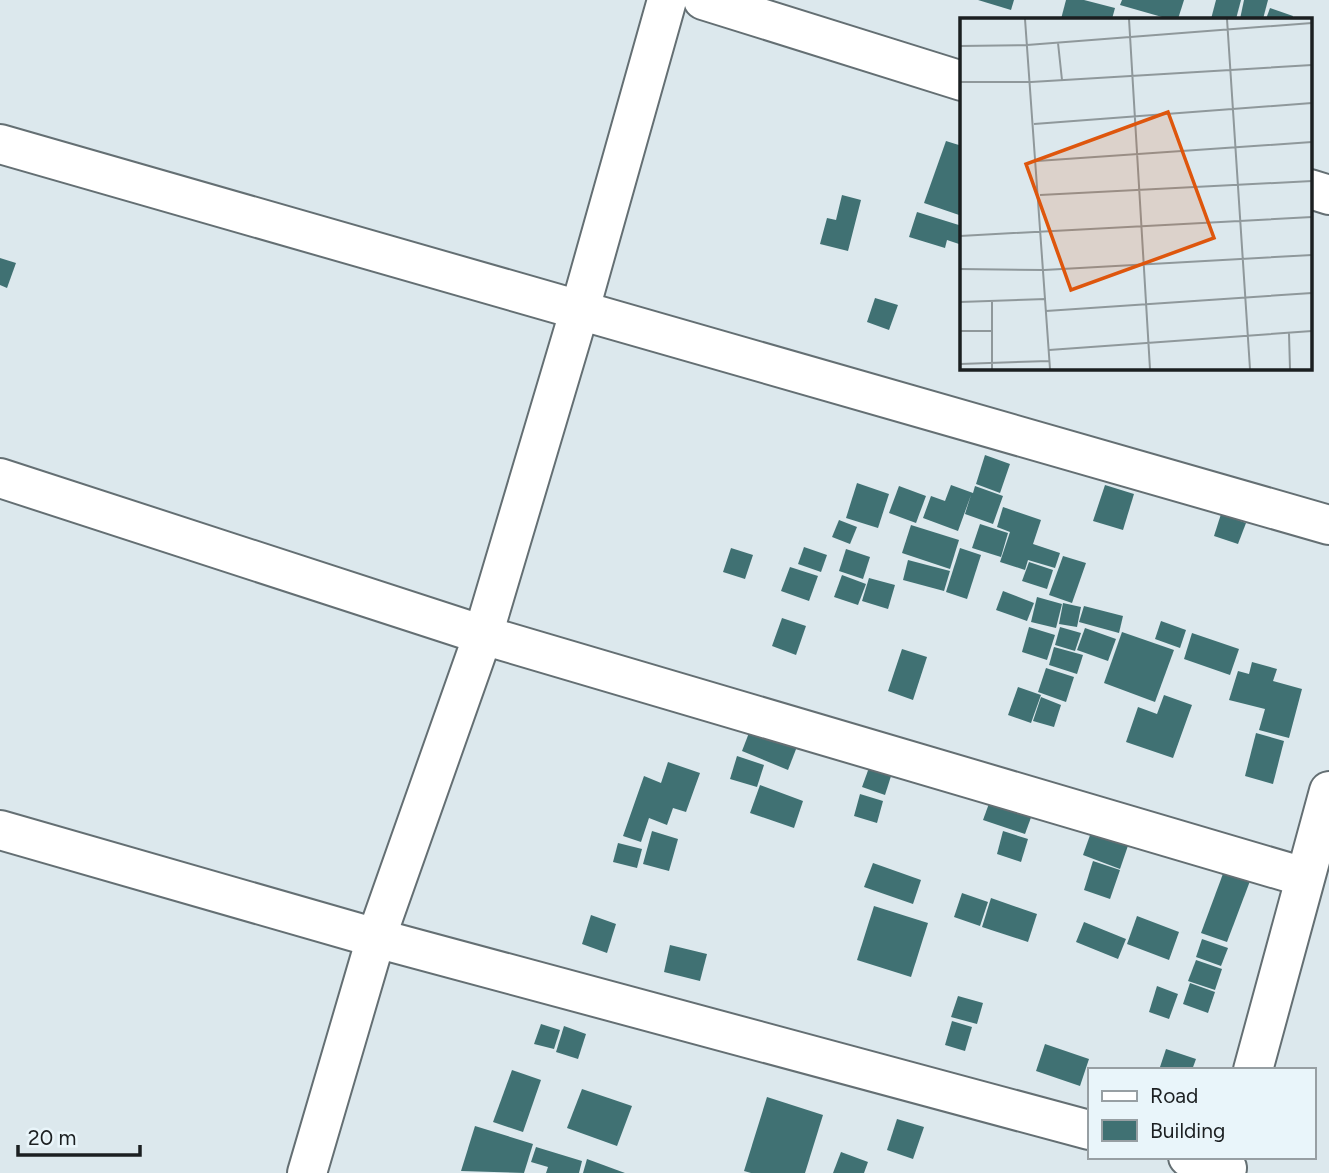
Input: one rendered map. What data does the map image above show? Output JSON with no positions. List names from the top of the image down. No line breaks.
{"legend":["Road","Building"],"scale_bar":"20 m"}
